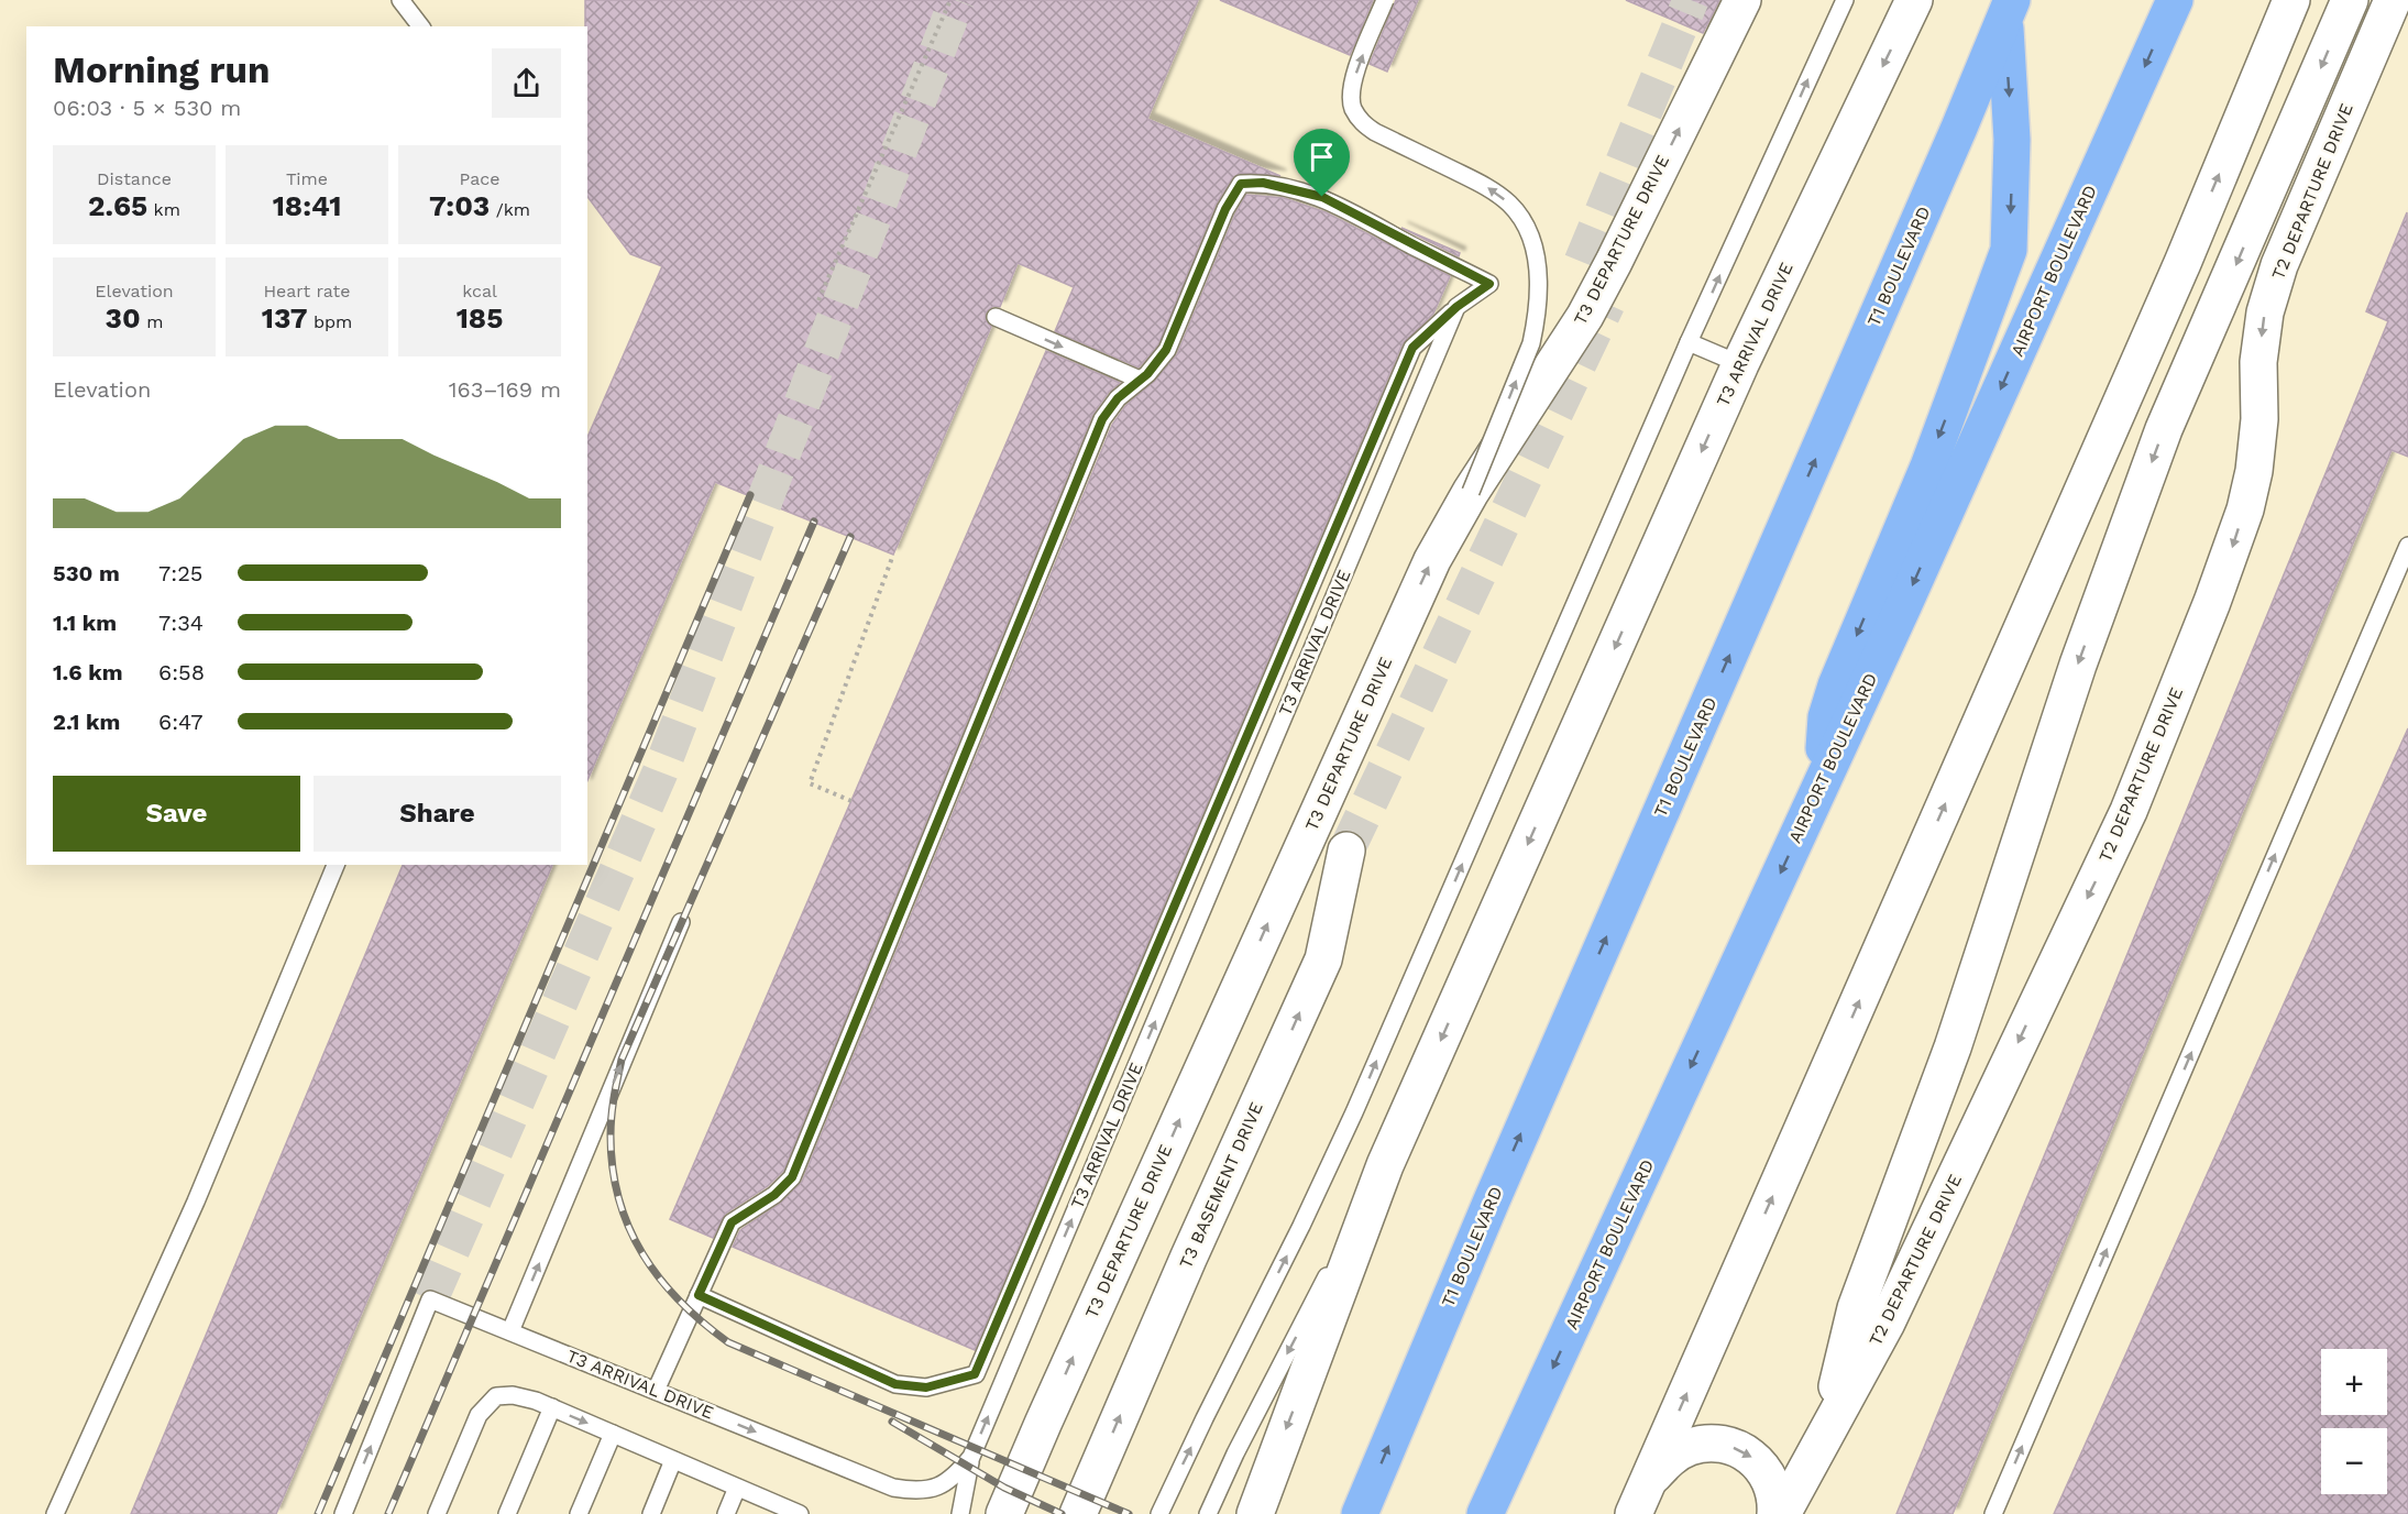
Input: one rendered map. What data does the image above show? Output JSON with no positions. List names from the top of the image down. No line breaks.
{"streets":{"highway":["T1 BOULEVARD","AIRPORT BOULEVARD"],"main road":["T2 DEPARTURE DRIVE","T3 DEPARTURE DRIVE","T3 ARRIVAL DRIVE","T3 BASEMENT DRIVE"]},"one_way":["T3 DEPARTURE DRIVE","T3 BASEMENT DRIVE"],"page":{"heading":["Morning run","06:03 · 5 × 530 m"],"stats":[["Distance","2.65 km"],["Time","18:41"],["Pace","7:03 /km"],["Elevation","30 m"],["Heart rate","137 bpm"],["kcal","185"]],"chart":["Elevation","163–169 m"],"list":[{"name":"530 m","note":"7:25"},{"name":"1.1 km","note":"7:34"},{"name":"1.6 km","note":"6:58"},{"name":"2.1 km","note":"6:47"}],"buttons":["Save","Share"],"map_buttons":["+","−"]}}
